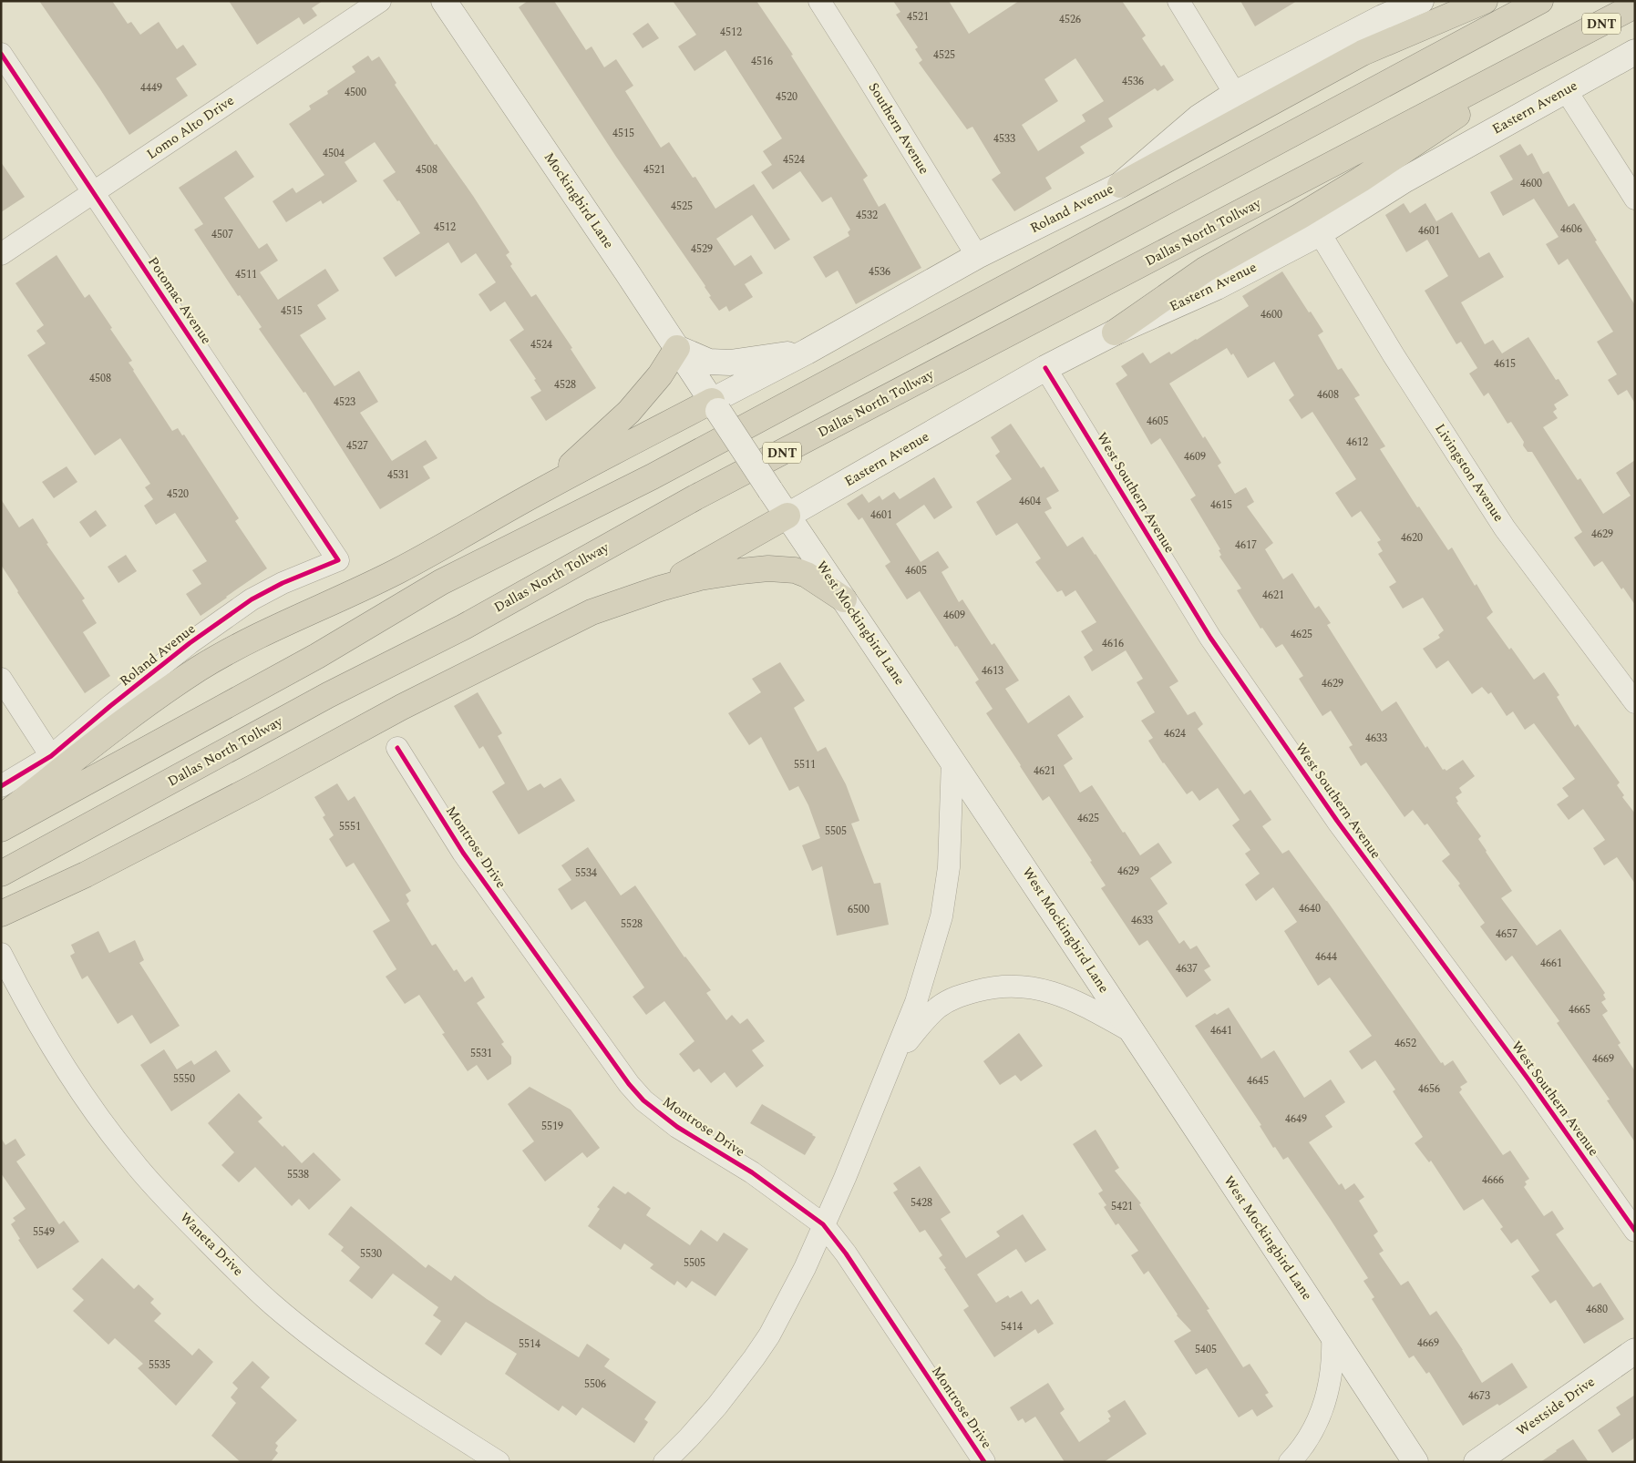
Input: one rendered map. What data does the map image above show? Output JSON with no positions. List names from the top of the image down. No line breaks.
{"streets":{"highway":["DNT","Dallas North Tollway"],"main road":["Eastern Avenue","Mockingbird Lane","Roland Avenue","West Mockingbird Lane","Westside Drive"],"street":["Lomo Alto Drive","Southern Avenue","Potomac Avenue","Livingston Avenue","West Southern Avenue","Montrose Drive","Waneta Drive"]},"crossings":[["Eastern Avenue","Livingston Avenue"],["Eastern Avenue","West Southern Avenue"],["Eastern Avenue","West Mockingbird Lane"],["Lomo Alto Drive","Potomac Avenue"],["Southern Avenue","Roland Avenue"],["Mockingbird Lane","Roland Avenue"],["Mockingbird Lane","West Mockingbird Lane"],["Roland Avenue","Potomac Avenue"],["Roland Avenue","West Mockingbird Lane"]],"house_numbers":["4521","4526","4512","4525","4516","4536","4449","4500","4520","4515","4533","4504","4524","4508","4521","4600","4525","4532","4512","4606","4601","4507","4529","4536","4511","4515","4600","4524","4615","4508","4528","4608","4523","4605","4612","4527","4609","4531","4520","4604","4615","4601","4629","4620","4617","4605","4621","4609","4625","4616","4613","4629","4624","4633","5511","4621","4625","5551","5505","4629","5534","4640","6500","4633","5528","4657","4644","4661","4637","4665","4641","4652","5531","4669","5550","4645","4656","4649","5519","5538","4666","5428","5421","5549","5530","5505","4680","5414","4669","5514","5405","5535","5506","4673"]}
